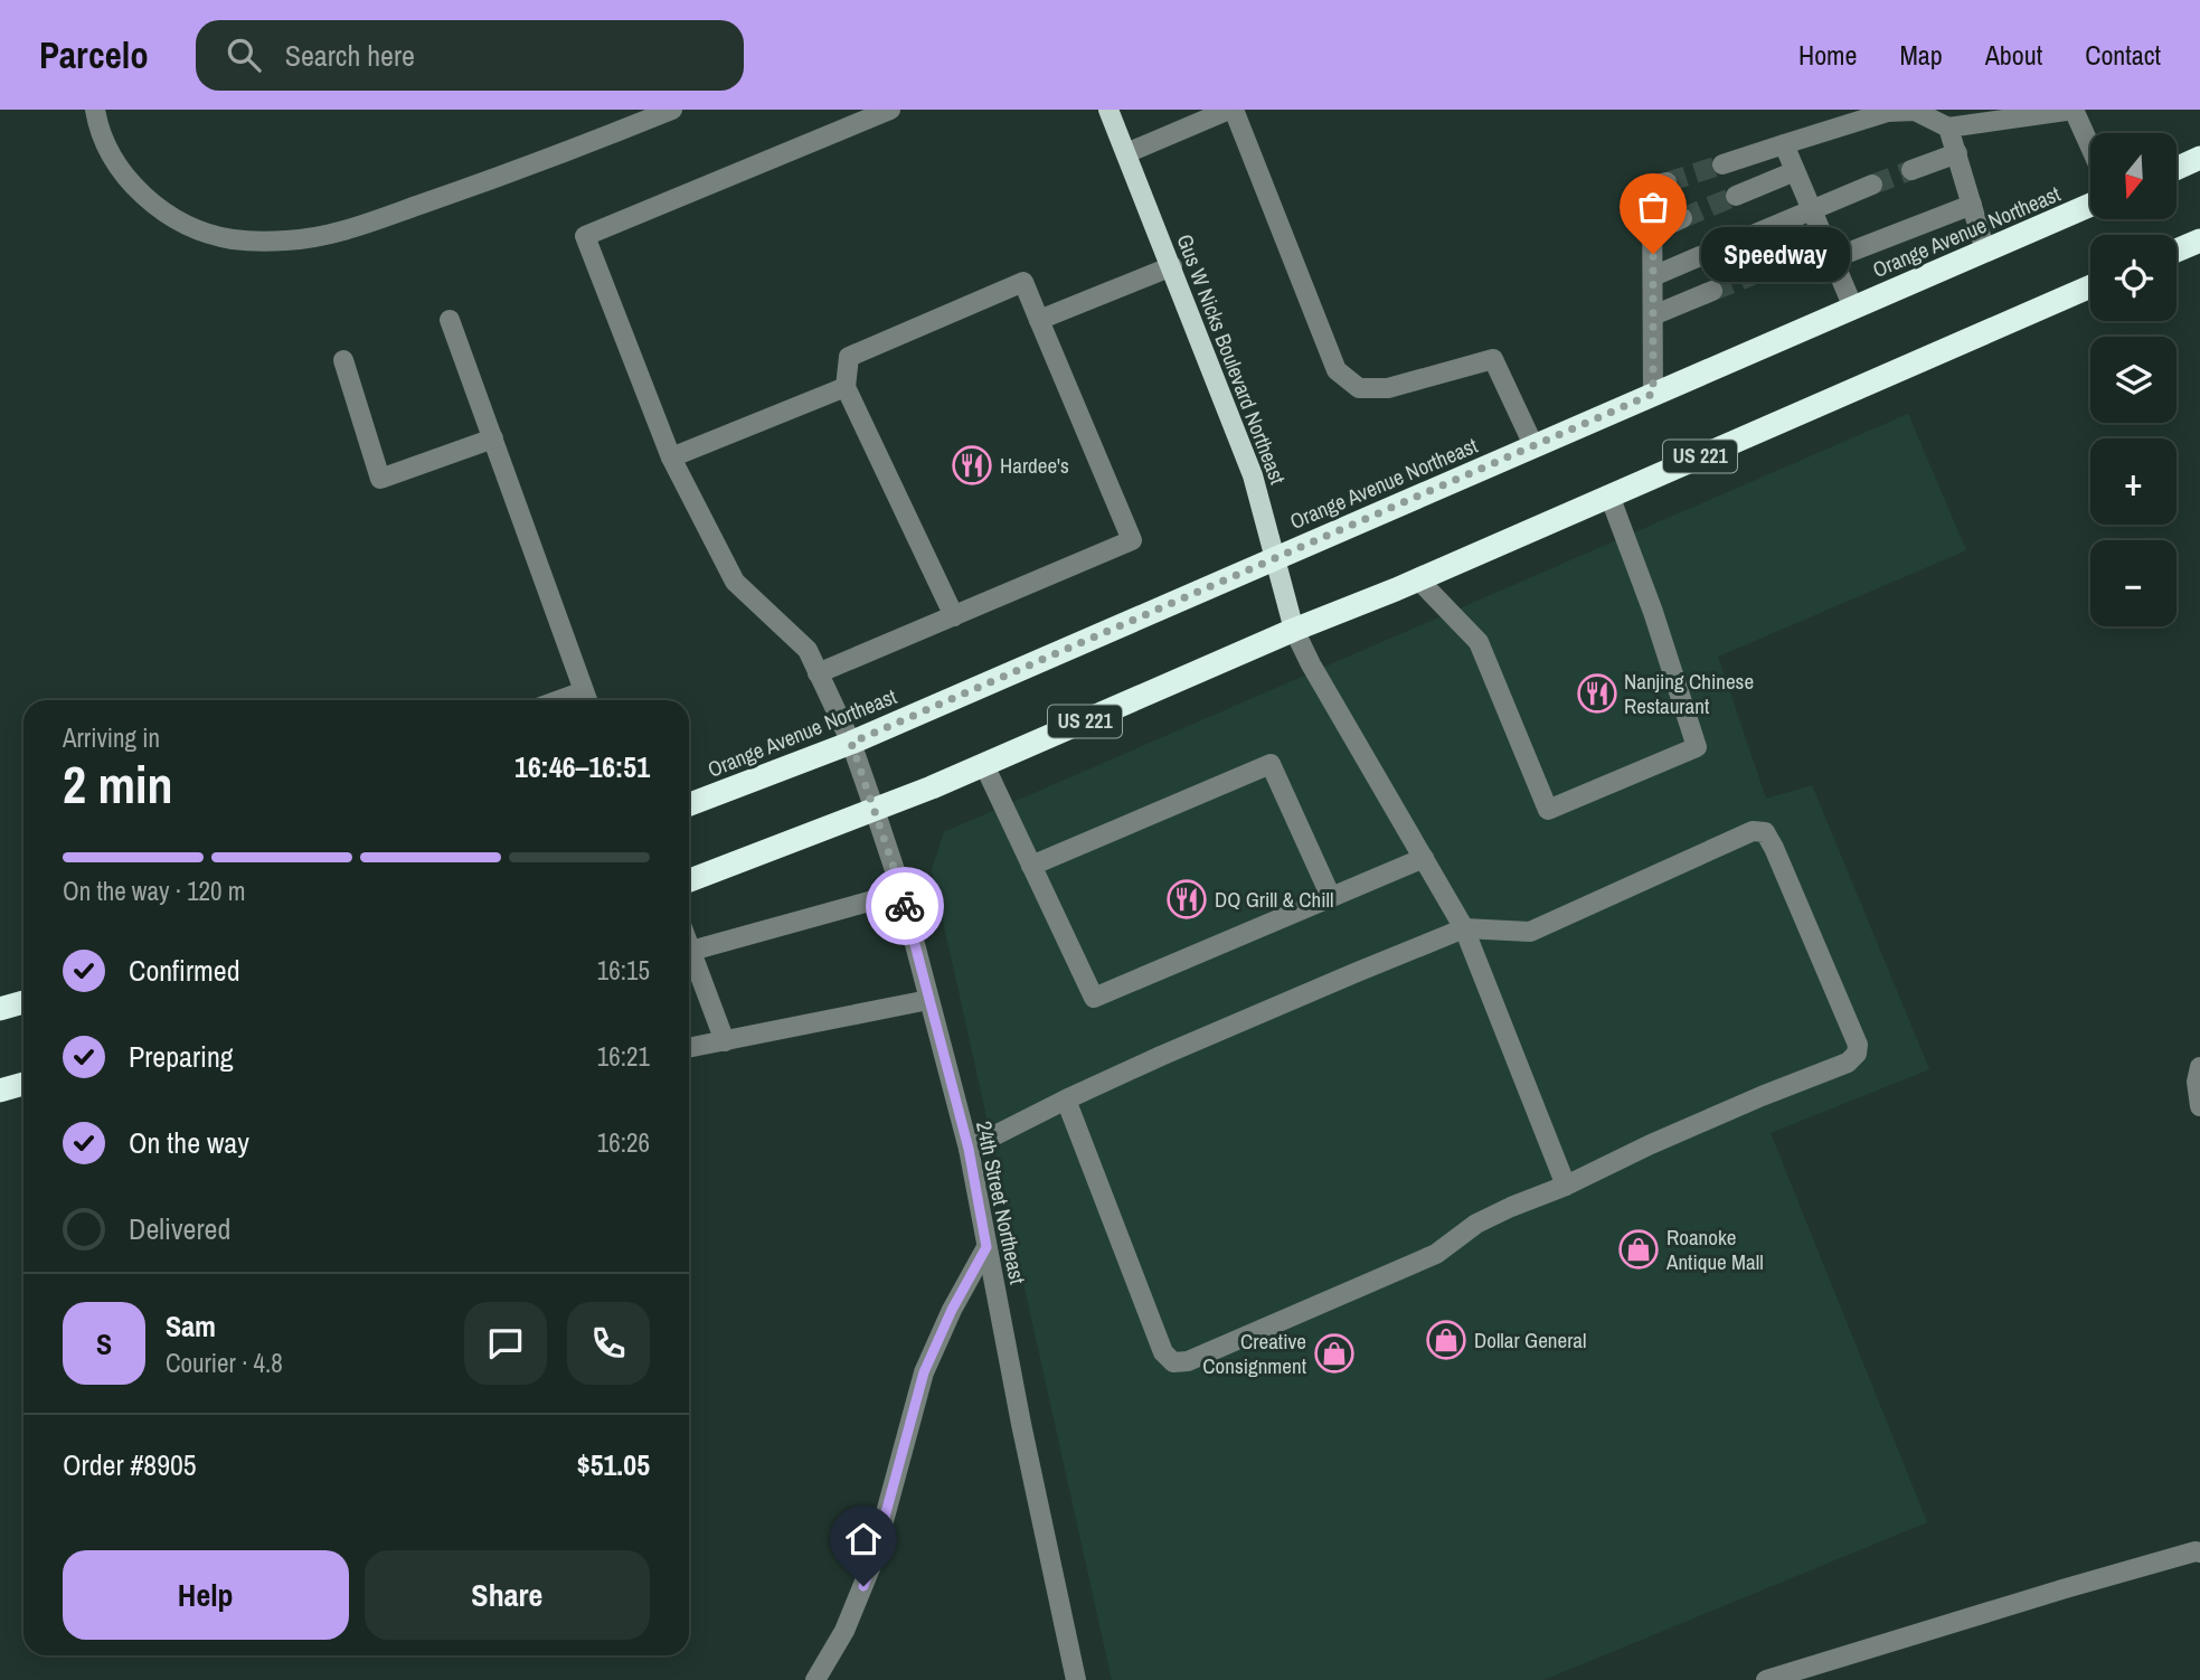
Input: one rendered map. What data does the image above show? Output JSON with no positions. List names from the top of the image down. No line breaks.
{"streets":{"highway":["Orange Avenue Northeast","US 221"],"main road":["Gus W Nicks Boulevard Northeast"],"street":["24th Street Northeast"]},"crossings":[["Orange Avenue Northeast","Gus W Nicks Boulevard Northeast"],["Orange Avenue Northeast","24th Street Northeast"],["Gus W Nicks Boulevard Northeast","US 221"],["US 221","24th Street Northeast"]],"places":{"other":["Speedway"],"restaurant":["Hardee's","Nanjing Chinese Restaurant","DQ Grill & Chill"],"shop":["Roanoke Antique Mall","Dollar General","Creative Consignment"]},"north":"bottom","page":{"header":"Parcelo","search":"Search here","nav":["Home","Map","About","Contact"],"map_buttons":["+","−"],"bubble":"Speedway","heading":["2 min","Arriving in","16:46–16:51"],"panel":["Sam","Courier · 4.8","Order #8905","$51.05"],"bar":"On the way · 120 m","list":[["Confirmed","16:15"],["Preparing","16:21"],["On the way","16:26"],"Delivered"],"round":"S","buttons":["Help","Share"]}}
